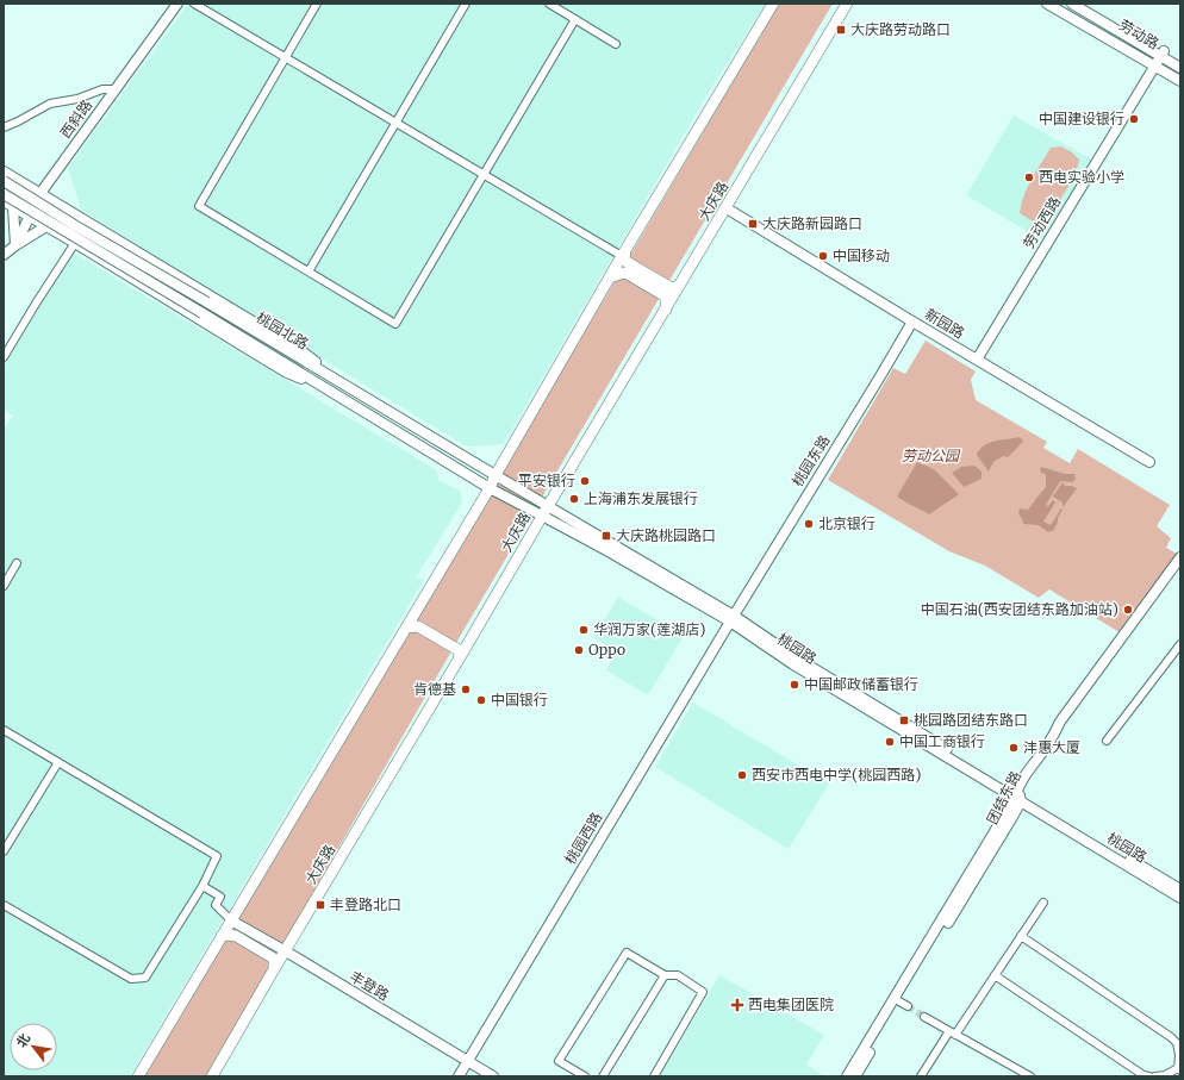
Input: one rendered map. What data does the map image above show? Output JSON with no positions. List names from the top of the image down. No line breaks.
{"streets":{"main road":["大庆路"],"street":["劳动路","西斜路","劳动西路","新园路","桃园北路","桃园东路","桃园路","团结东路","桃园西路","丰登路"]},"crossings":[["劳动路","劳动西路"],["大庆路","新园路"],["大庆路","桃园北路"],["大庆路","桃园路"],["大庆路","丰登路"],["劳动西路","新园路"],["新园路","桃园东路"],["桃园北路","桃园路"],["桃园东路","桃园路"],["桃园东路","桃园西路"],["桃园路","团结东路"],["桃园路","桃园西路"],["桃园西路","丰登路"]],"parks":["劳动公园"],"places":{"transit":["大庆路劳动路口","大庆路新园路口","大庆路桃园路口","桃园路团结东路口","丰登路北口"],"other":["中国建设银行","西电实验小学","中国移动","平安银行","上海浦东发展银行","北京银行","中国石油(西安团结东路加油站)","华润万家(莲湖店)","Oppo","中国邮政储蓄银行","肯德基","中国银行","中国工商银行","沣惠大厦","西安市西电中学(桃园西路)"],"health":["西电集团医院"]},"north":"top left"}
